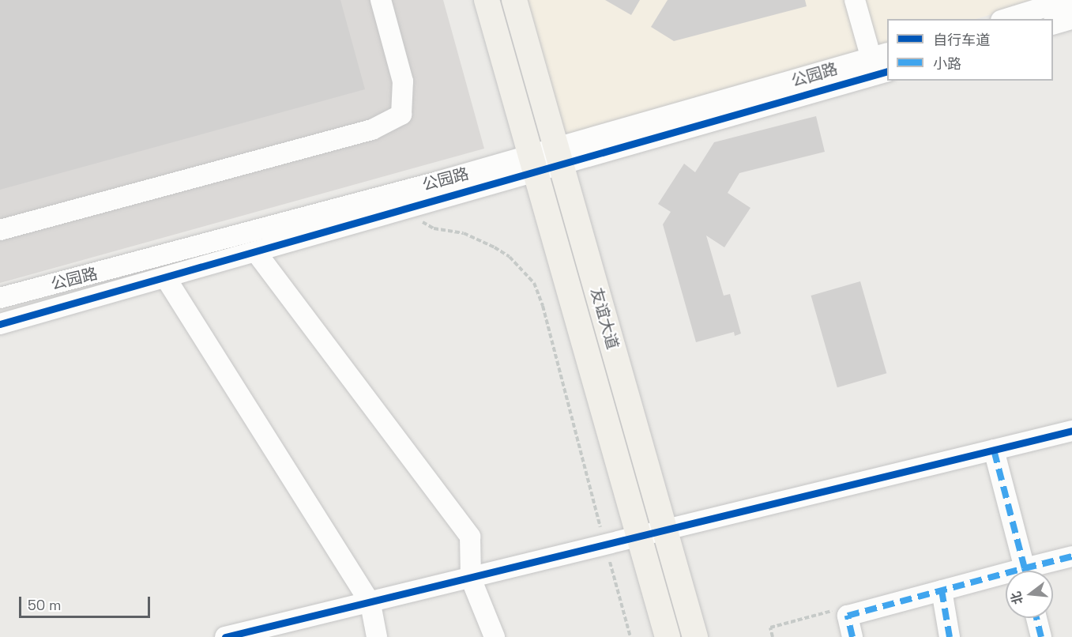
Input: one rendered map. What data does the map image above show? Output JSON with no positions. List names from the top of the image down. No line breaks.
{"streets":{"main road":["友谊大道"],"street":["公园路"]},"crossings":[["公园路","友谊大道"]],"legend":["自行车道","小路"],"scale_bar":"50 m","north":"left"}
